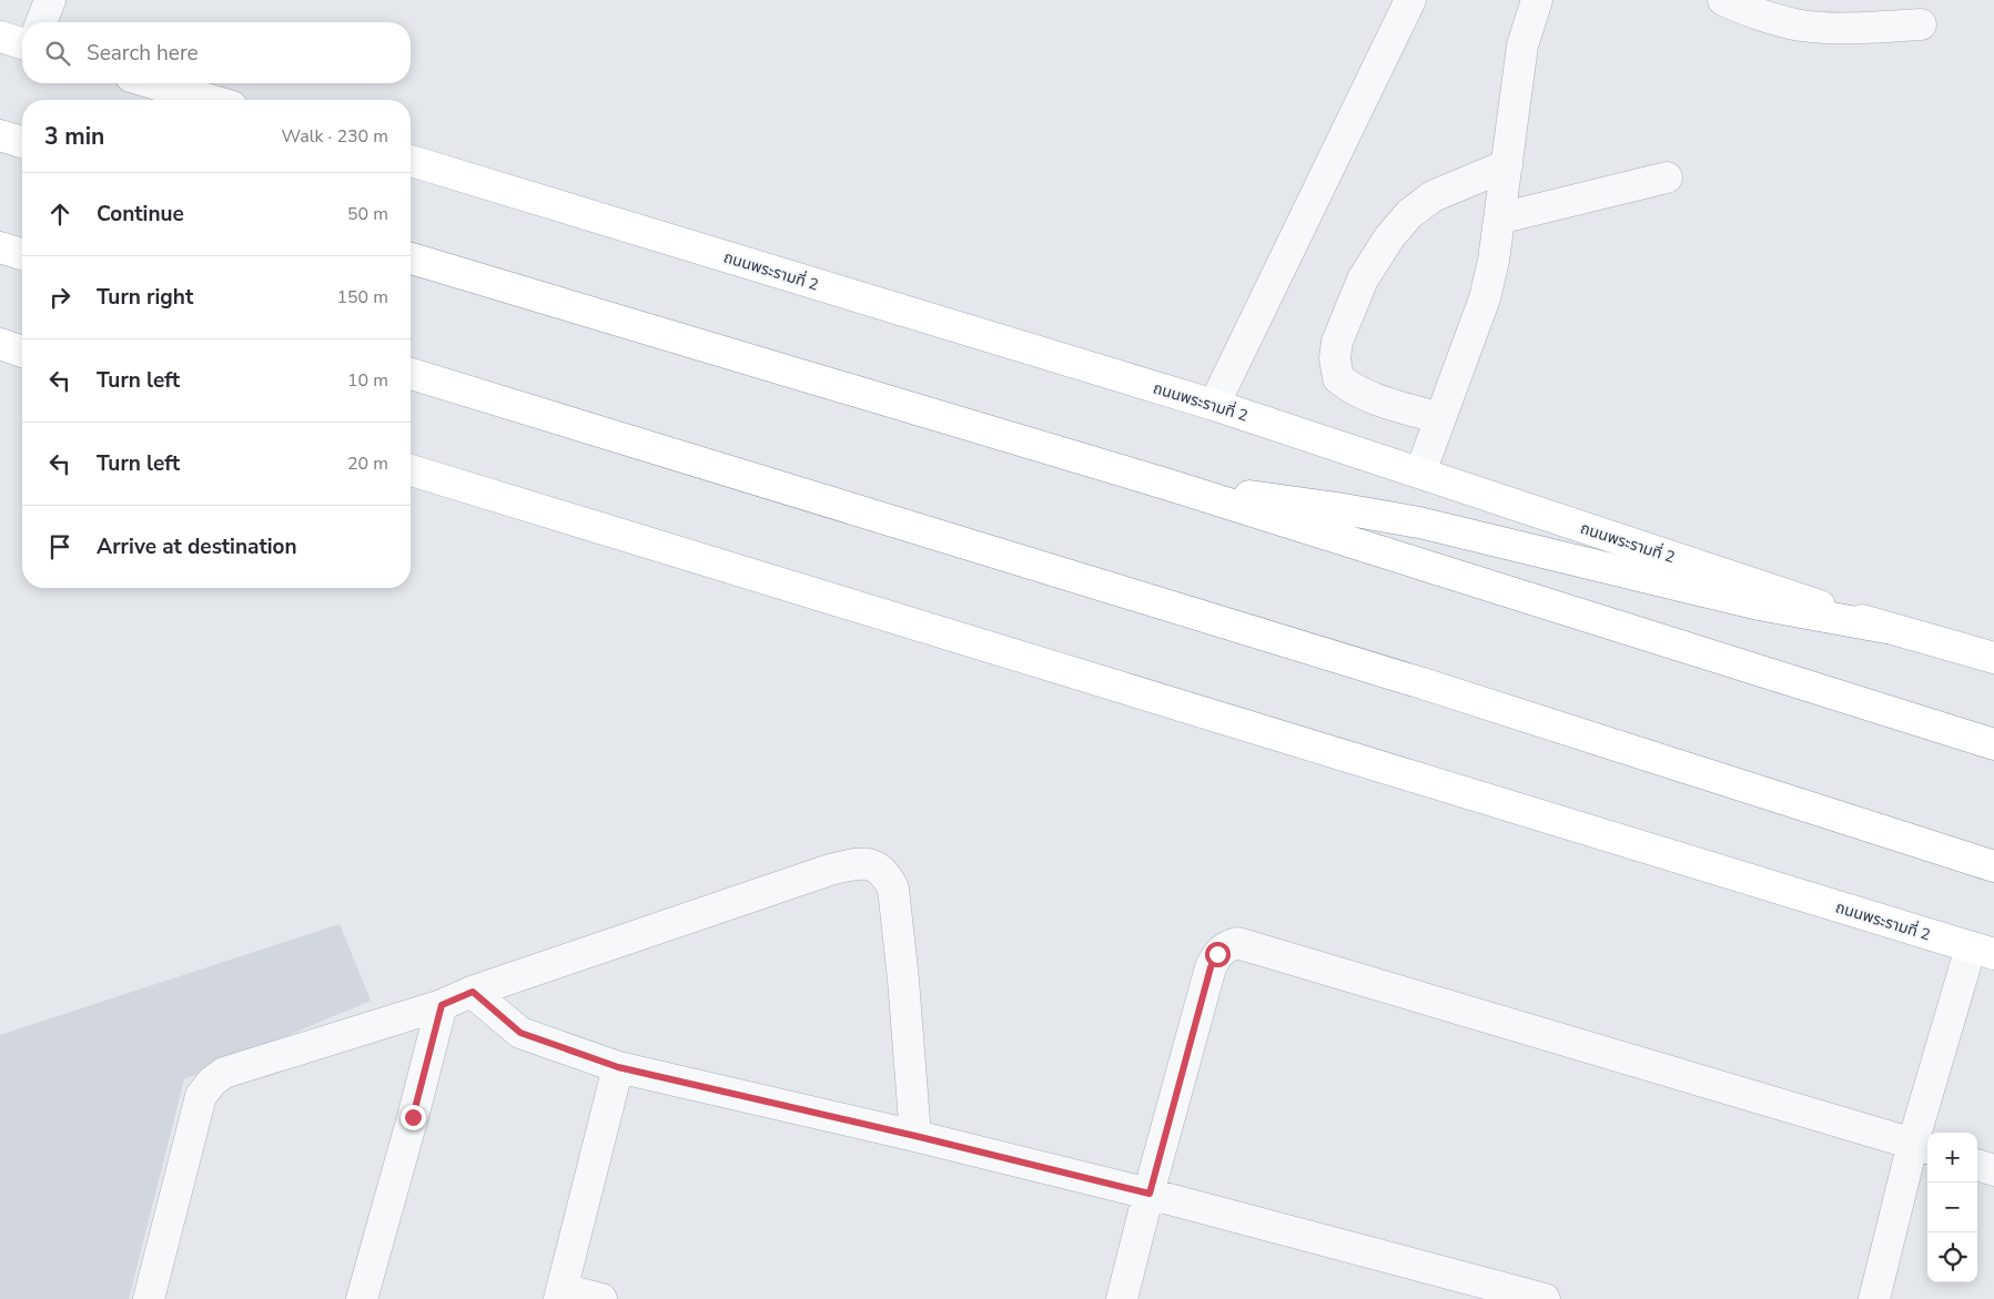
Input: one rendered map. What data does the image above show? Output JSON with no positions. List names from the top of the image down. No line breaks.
{"streets":{"main road":["ถนนพระรามที่ 2"]},"page":{"search":"Search here","heading":["3 min","Walk · 230 m"],"list":[["Continue","50 m"],["Turn right","150 m"],["Turn left","10 m"],["Turn left","20 m"],"Arrive at destination"],"map_buttons":["+","−"]}}
